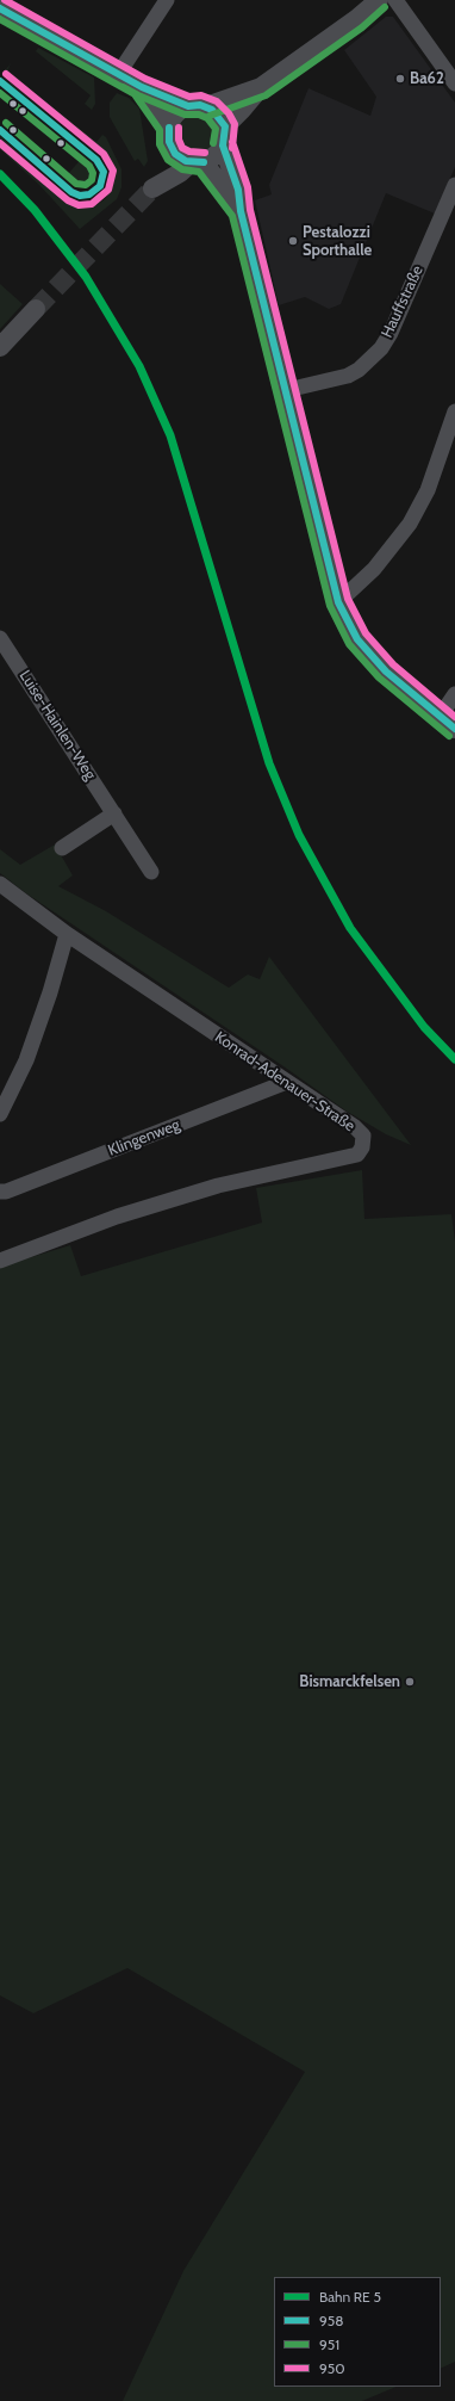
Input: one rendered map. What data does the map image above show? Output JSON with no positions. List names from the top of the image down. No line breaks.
{"streets":{"street":["Hauffstraße","Luise-Hainlen-Weg","Konrad-Adenauer-Straße","Klingenweg"]},"crossings":[["Konrad-Adenauer-Straße","Klingenweg"]],"places":["Ba62","Pestalozzi Sporthalle","Bismarckfelsen"],"lines":["transit line 950","transit line 951","transit line 958"],"legend":["Bahn RE 5","958","951","950"]}
